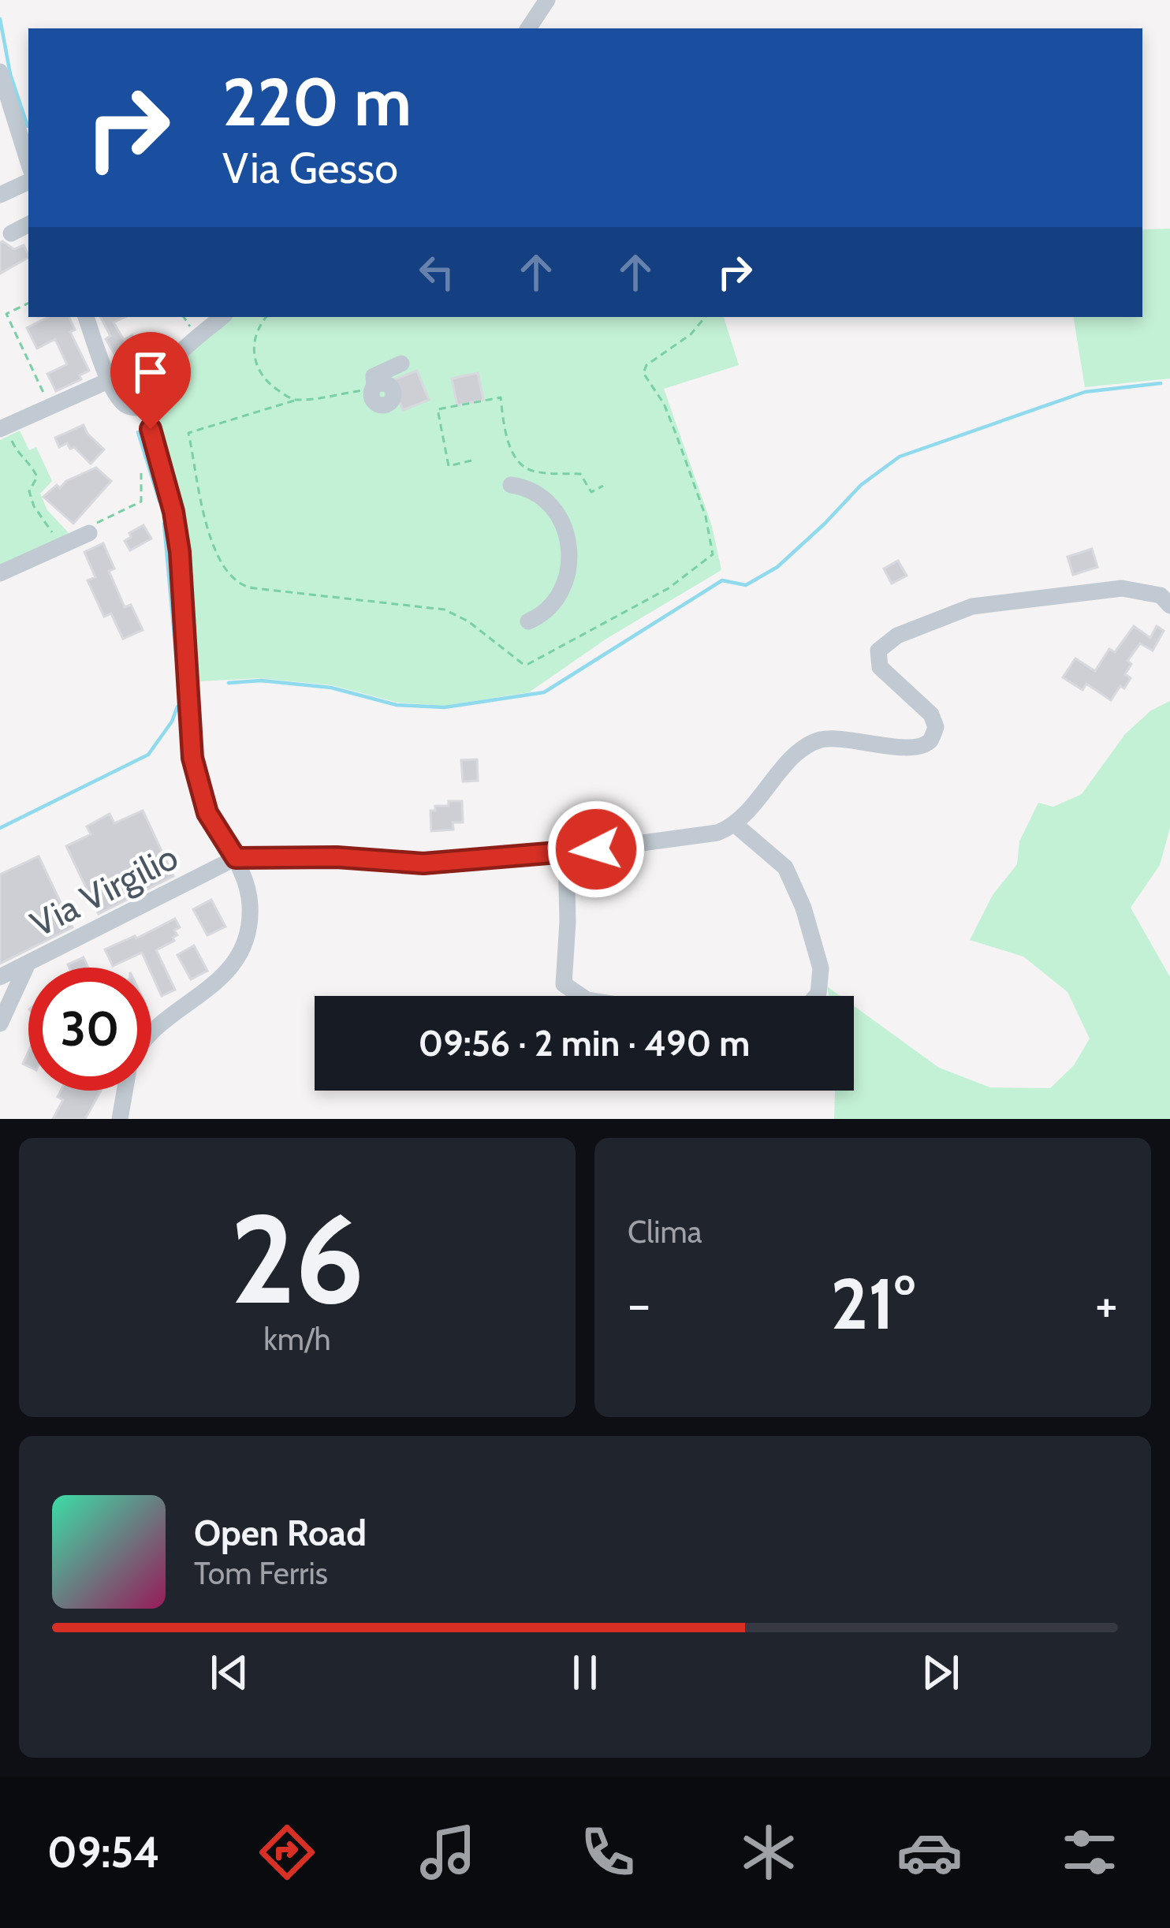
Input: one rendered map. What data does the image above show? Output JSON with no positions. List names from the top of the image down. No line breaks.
{"streets":{"street":["Via Virgilio"]},"page":{"turn":["220 m","Via Gesso"],"limit":"30","trip":"09:56 · 2 min · 490 m","tile":[["26","km/h"],"Clima"],"heat":["−","21°","+"],"song":["Open Road","Tom Ferris"],"tabs":"09:54"}}
